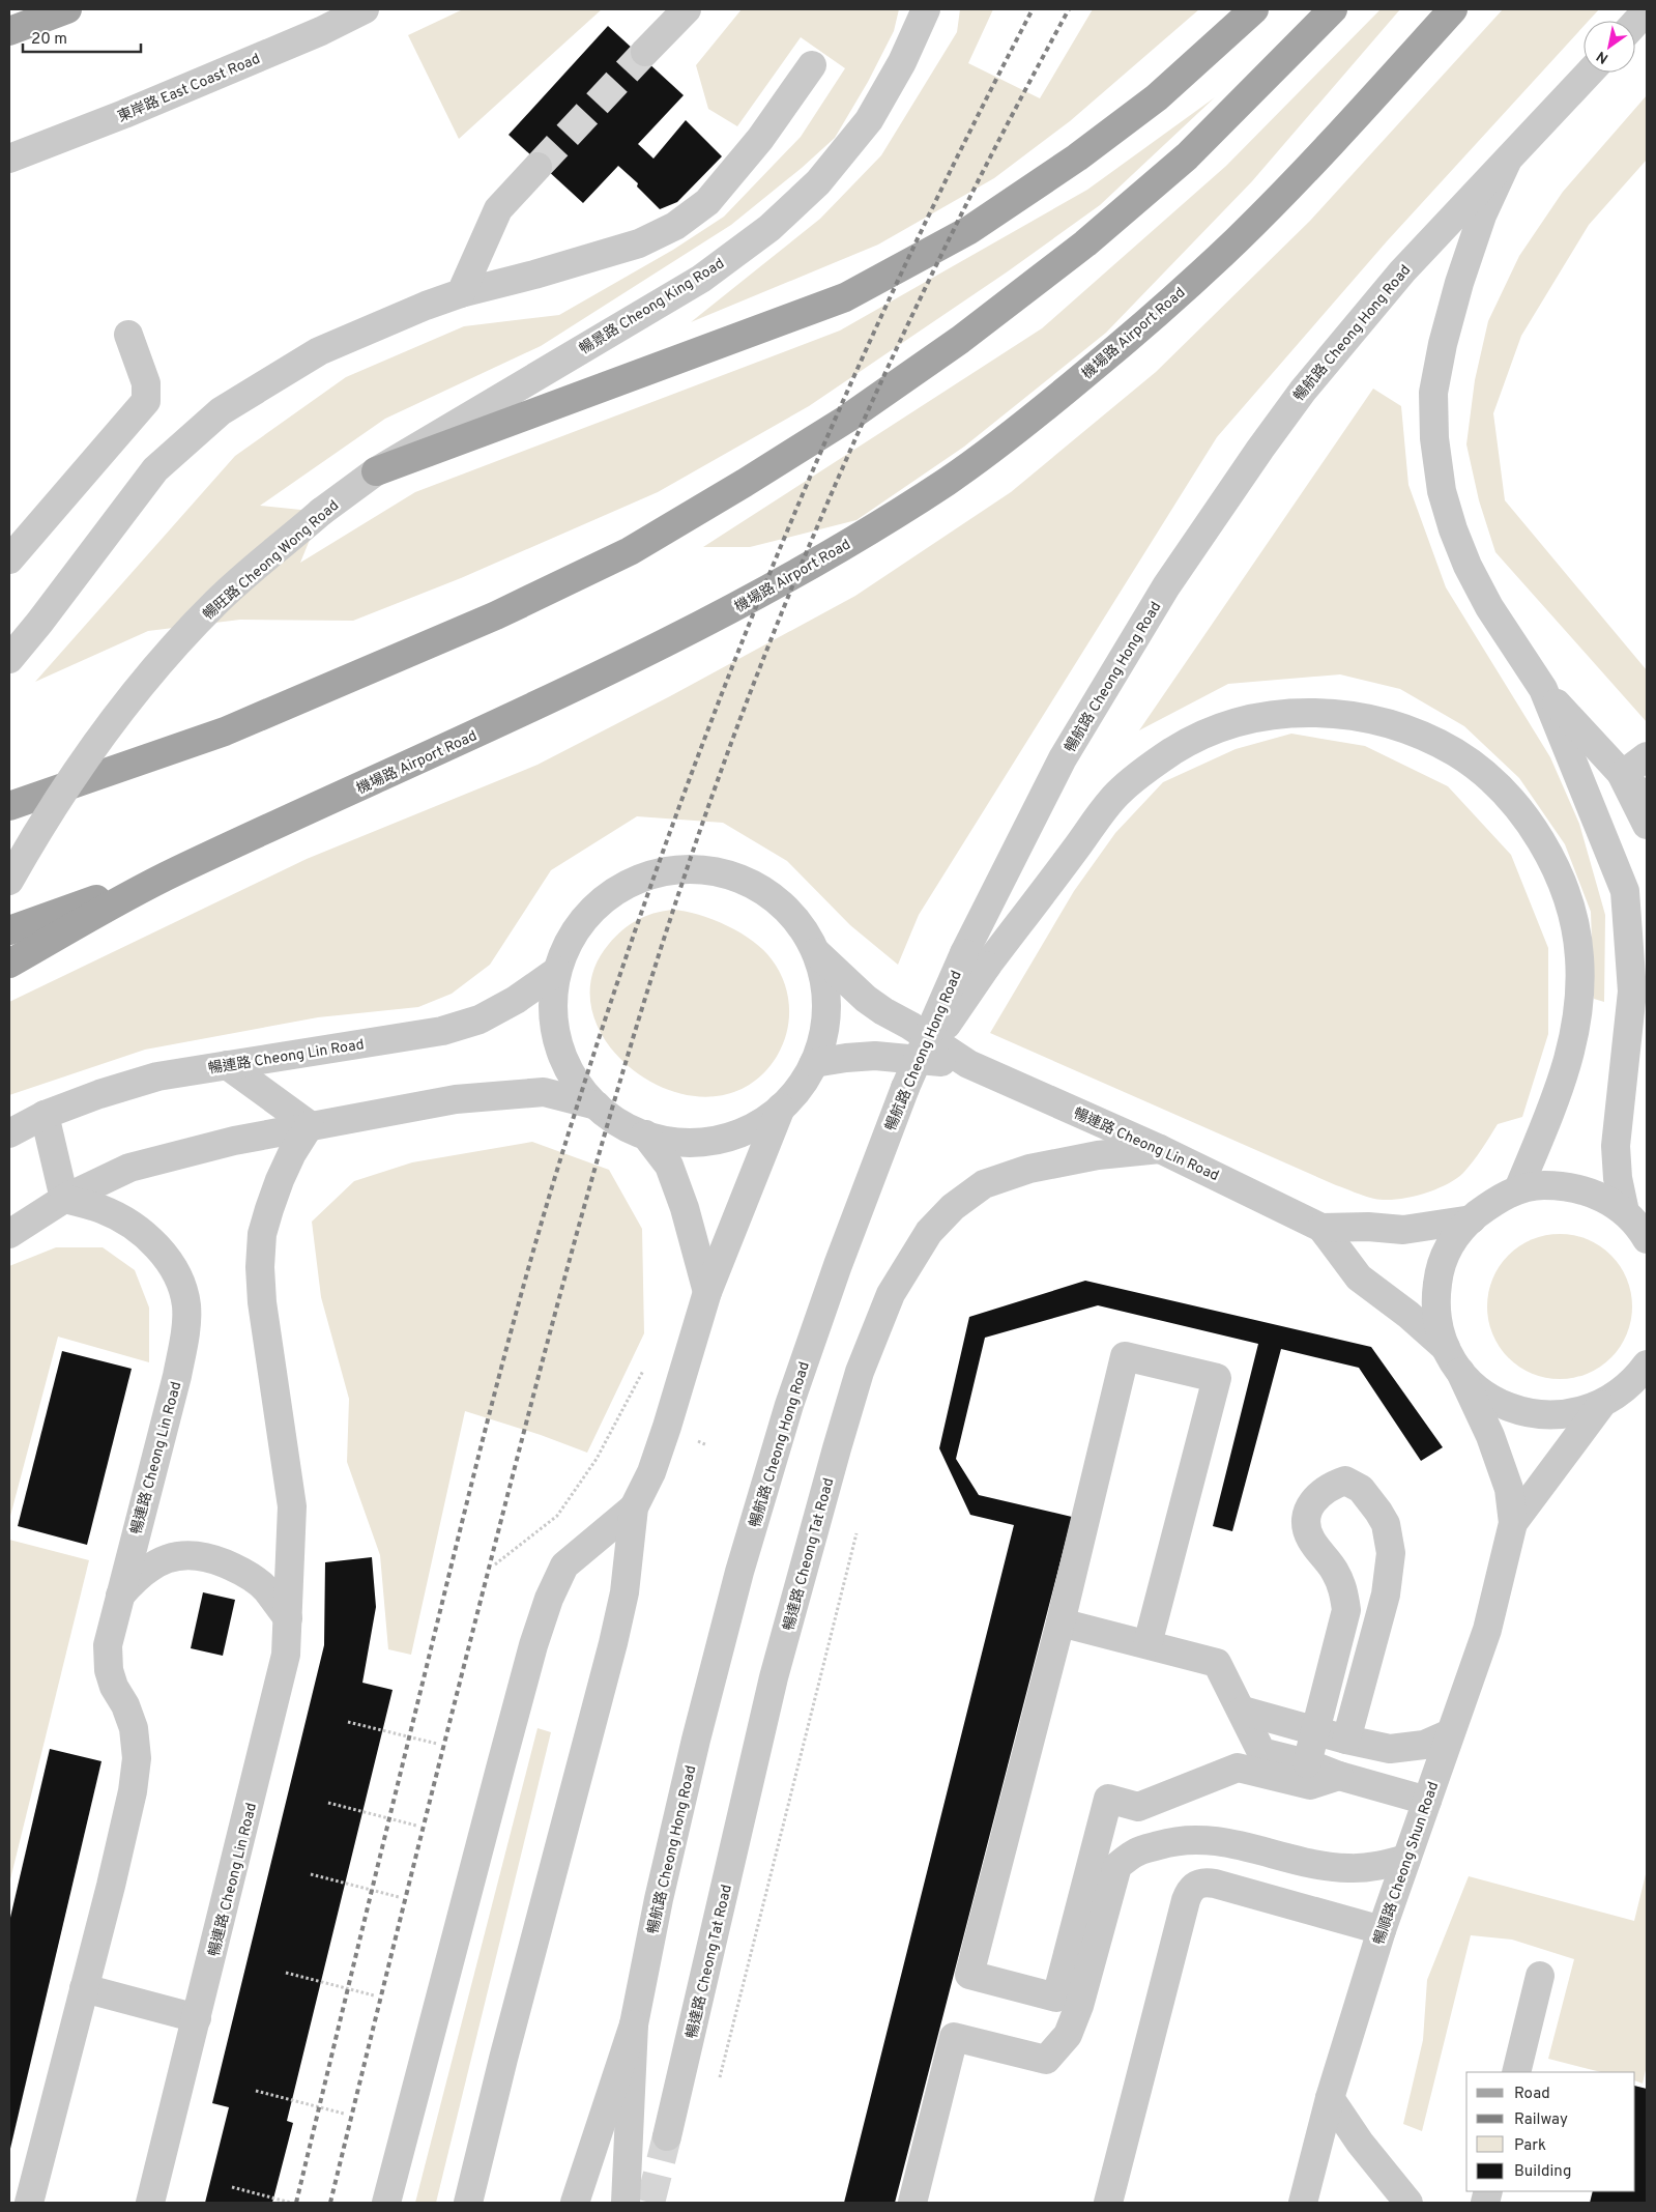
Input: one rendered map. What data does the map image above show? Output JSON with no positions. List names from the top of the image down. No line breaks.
{"streets":{"main road":["機場路 Airport Road"],"street":["東岸路 East Coast Road","暢景路 Cheong King Road","暢航路 Cheong Hong Road","暢旺路 Cheong Wong Road","暢連路 Cheong Lin Road","暢達路 Cheong Tat Road","暢順路 Cheong Shun Road"]},"crossings":[["暢景路 Cheong King Road","暢旺路 Cheong Wong Road"],["暢連路 Cheong Lin Road","暢達路 Cheong Tat Road"],["暢連路 Cheong Lin Road","暢順路 Cheong Shun Road"]],"legend":["Road","Railway","Park","Building"],"scale_bar":"20 m","north":"bottom left"}
